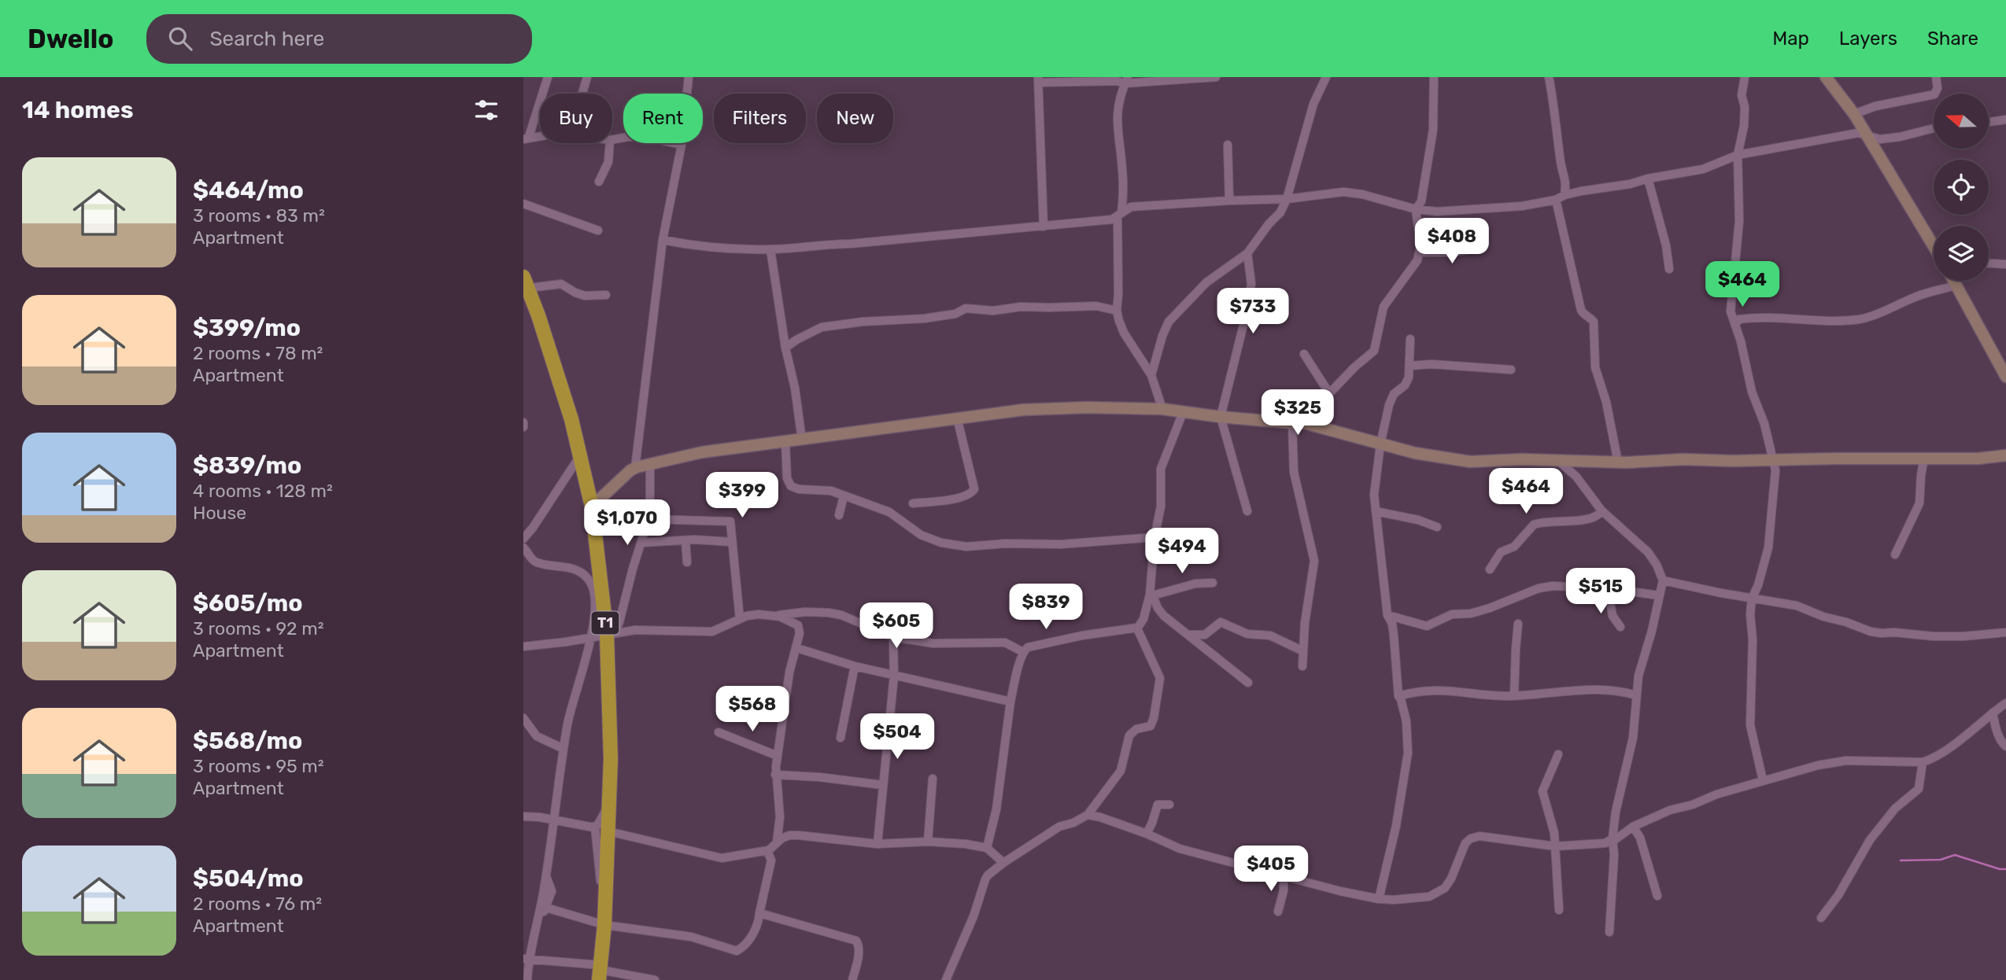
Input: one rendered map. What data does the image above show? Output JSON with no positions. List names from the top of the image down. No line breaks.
{"streets":{"highway":["T1"]},"north":"left","page":{"header":"Dwello","search":"Search here","nav":["Map","Layers","Share"],"heading":"14 homes","chip":["Buy","Rent","Filters","New"],"list":[{"name":"$464/mo","note":"3 rooms · 83 m² · Apartment"},{"name":"$399/mo","note":"2 rooms · 78 m² · Apartment"},{"name":"$839/mo","note":"4 rooms · 128 m² · House"},{"name":"$605/mo","note":"3 rooms · 92 m² · Apartment"},{"name":"$568/mo","note":"3 rooms · 95 m² · Apartment"},{"name":"$504/mo","note":"2 rooms · 76 m² · Apartment"}],"price":["$408","$464","$733","$325","$464","$399","$1,070","$494","$515","$839","$605","$568","$504","$405"]}}
